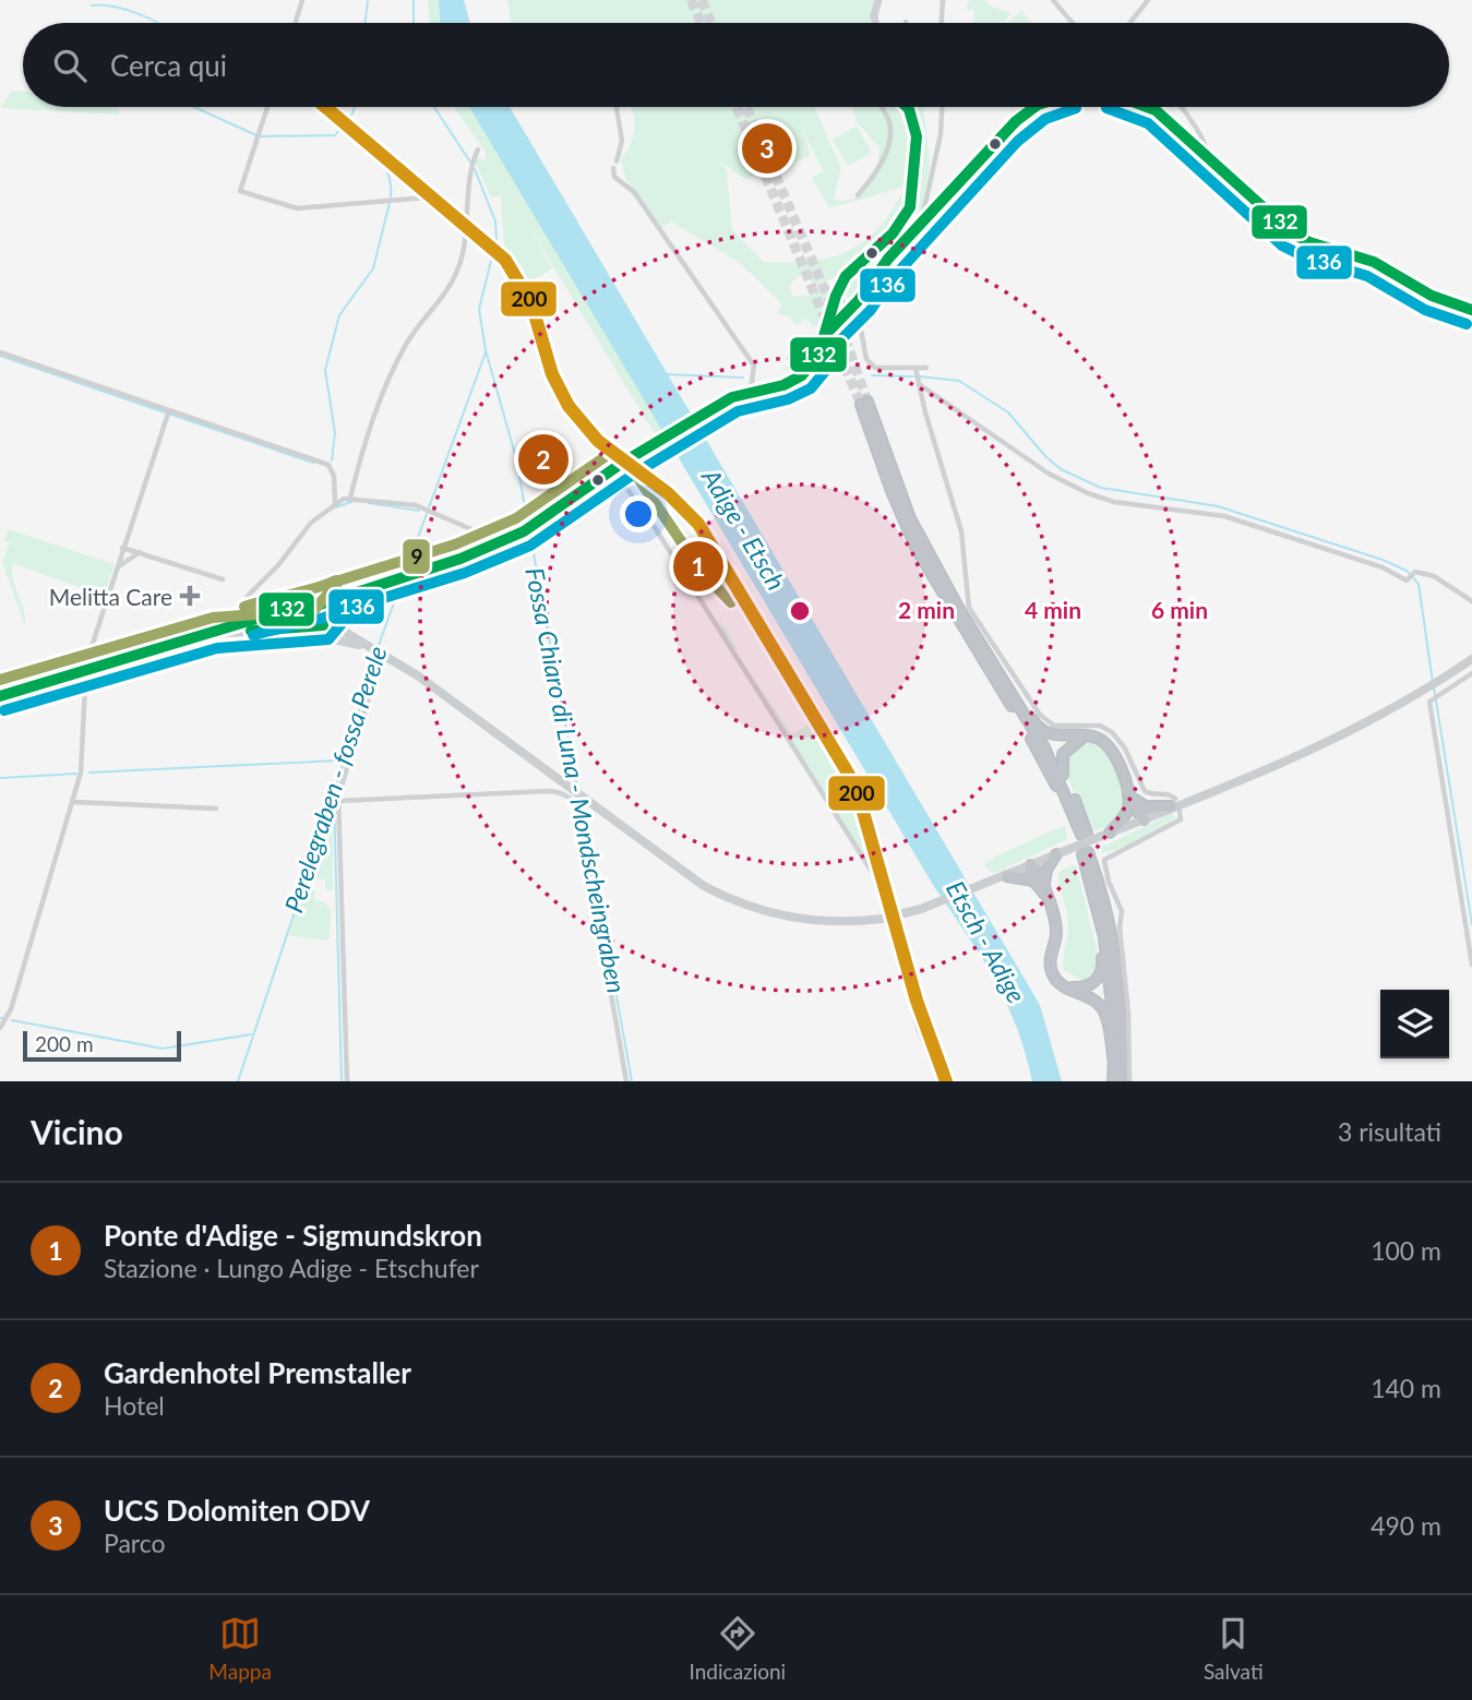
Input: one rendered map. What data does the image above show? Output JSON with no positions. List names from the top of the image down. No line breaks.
{"water":["Adige - Etsch","Perelegraben - fossa Perele","Fossa Chiaro di Luna - Mondscheingraben","Etsch - Adige"],"places":{"health":["Melitta Care"]},"lines":["rail line 200","transit line 132","transit line 136","transit line 9"],"scale_bar":"200 m","page":{"search":"Cerca qui","pins":["3","2","1"],"scale":"200 m","heading":["Vicino","3 risultati"],"list":[{"mark":"1","name":"Ponte d'Adige - Sigmundskron","note":"Stazione · Lungo Adige - Etschufer","value":"100 m"},{"mark":"2","name":"Gardenhotel Premstaller","note":"Hotel","value":"140 m"},{"mark":"3","name":"UCS Dolomiten ODV","note":"Parco","value":"490 m"}],"nav":["Mappa","Indicazioni","Salvati"]},"rings":["2 min","4 min","6 min"]}
